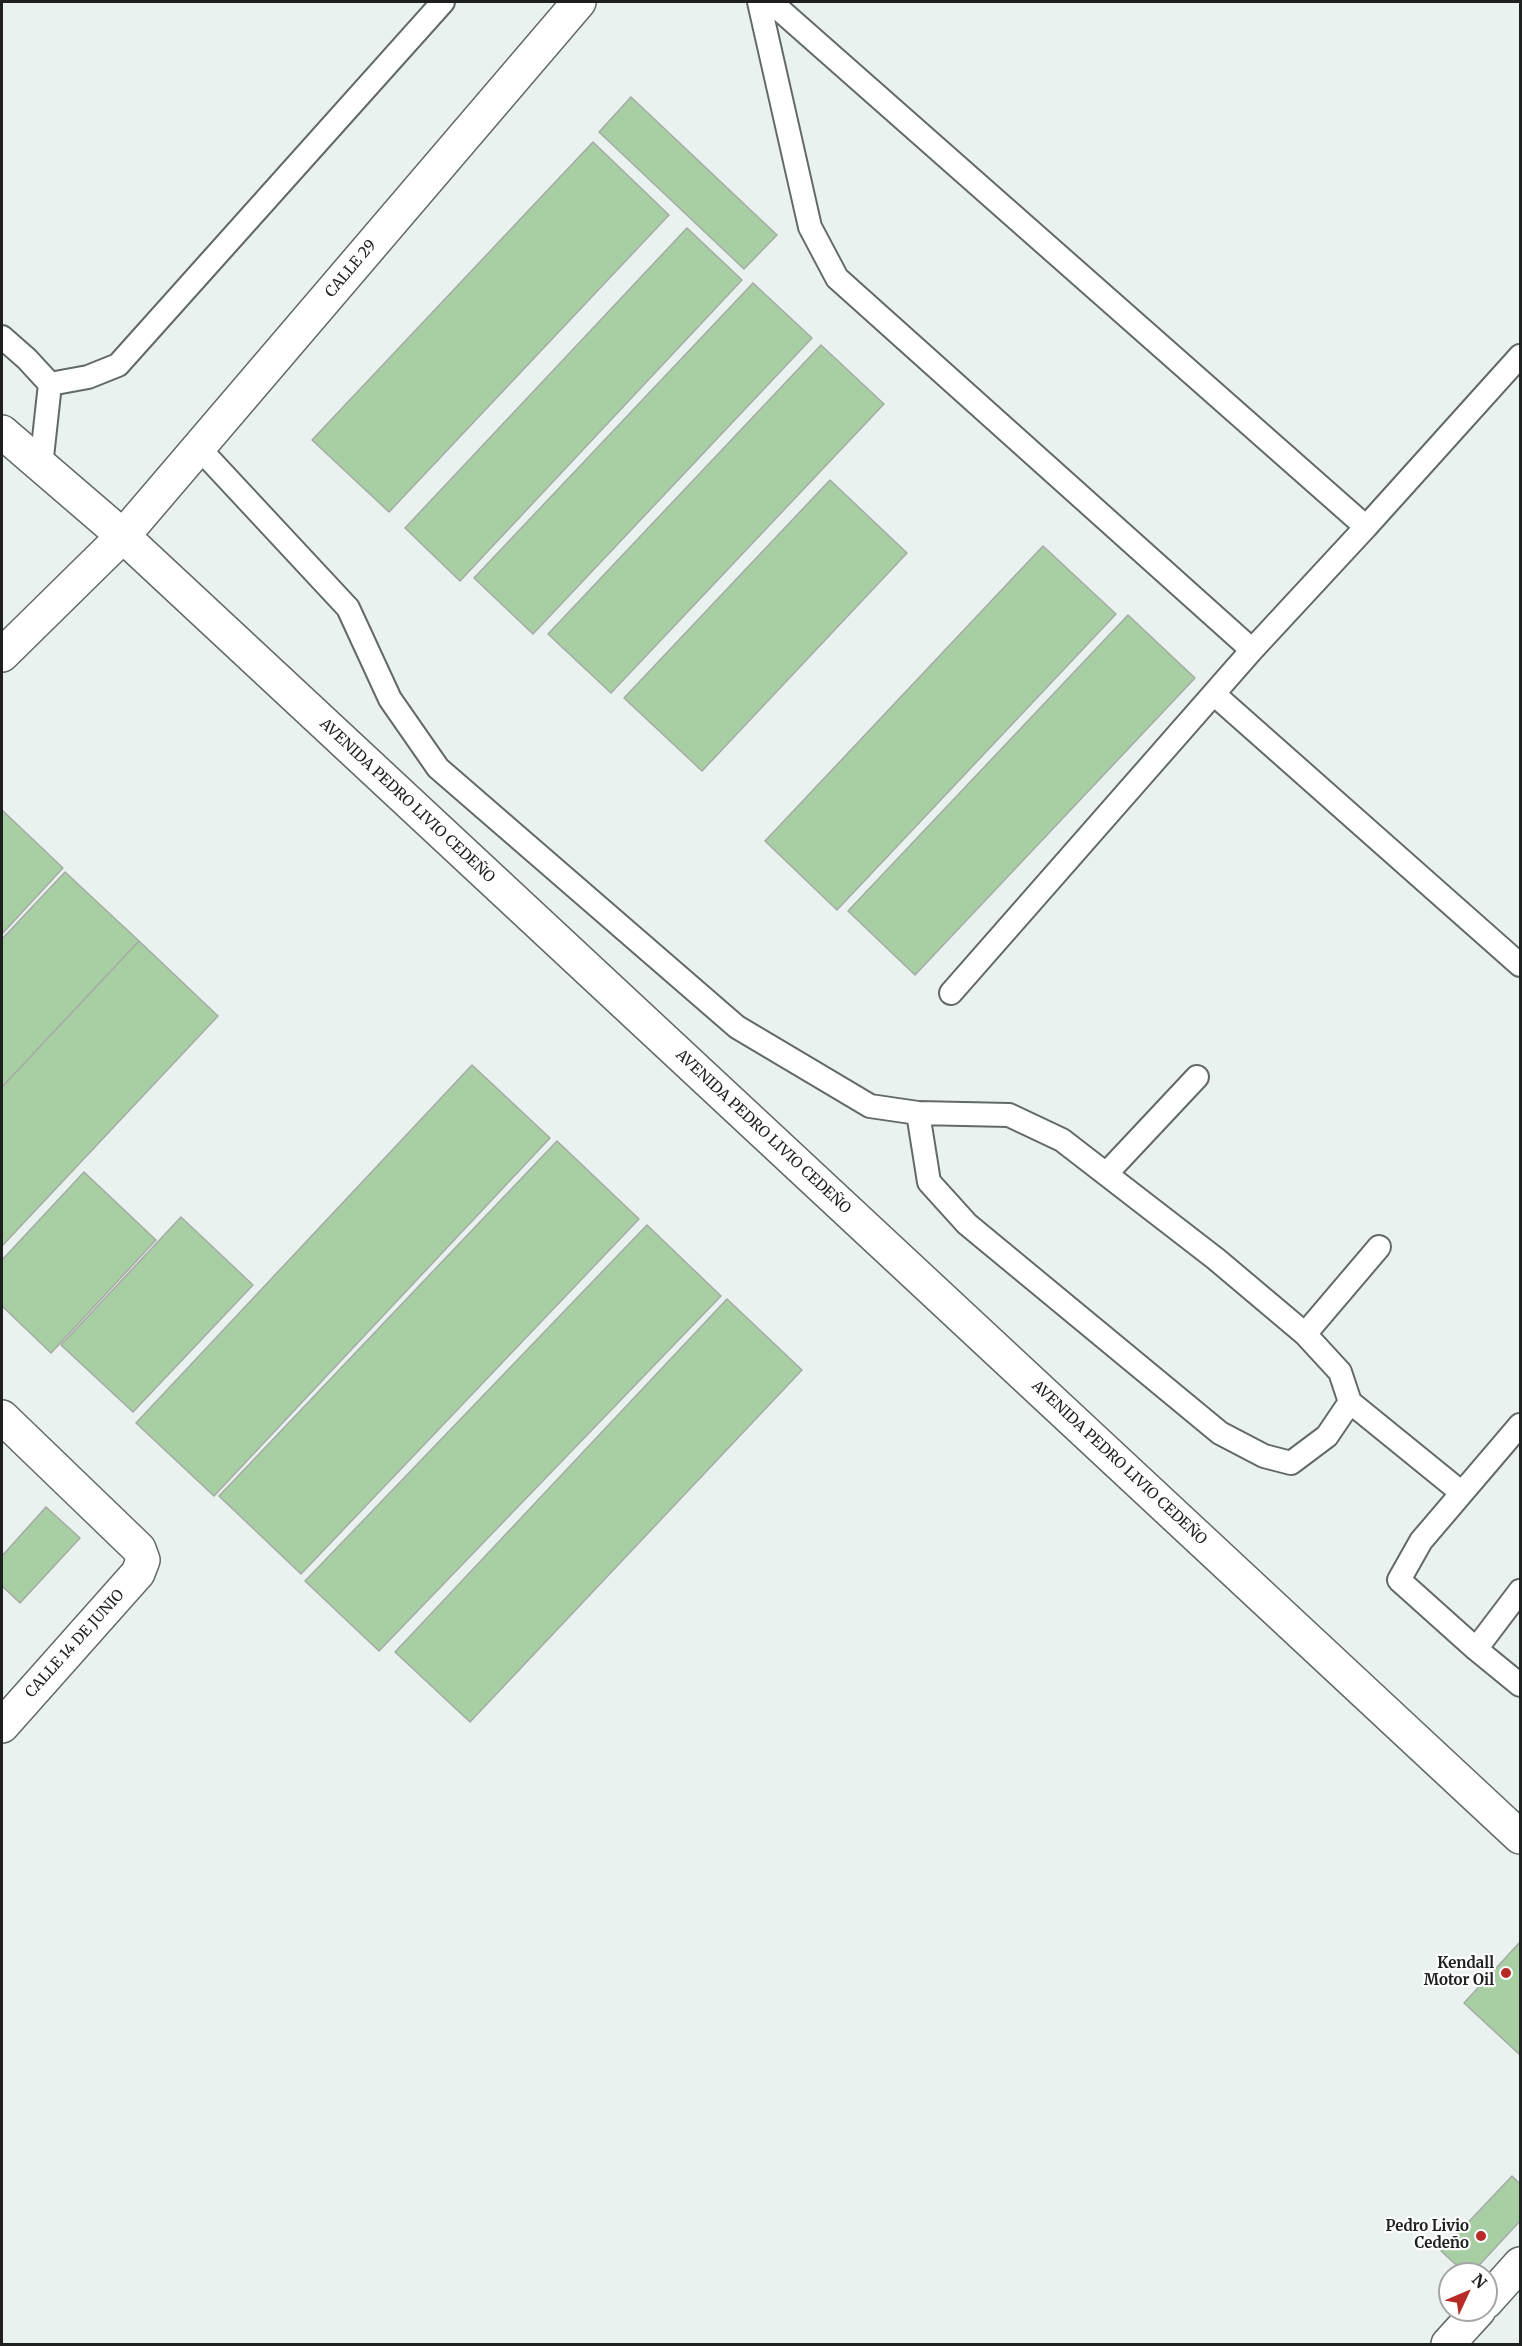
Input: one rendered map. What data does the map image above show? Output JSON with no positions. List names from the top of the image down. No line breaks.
{"streets":{"main road":["CALLE 29","AVENIDA PEDRO LIVIO CEDEÑO","CALLE 14 DE JUNIO"]},"crossings":[["CALLE 29","AVENIDA PEDRO LIVIO CEDEÑO"]],"places":["Kendall Motor Oil","Pedro Livio Cedeño"],"north":"top right"}
